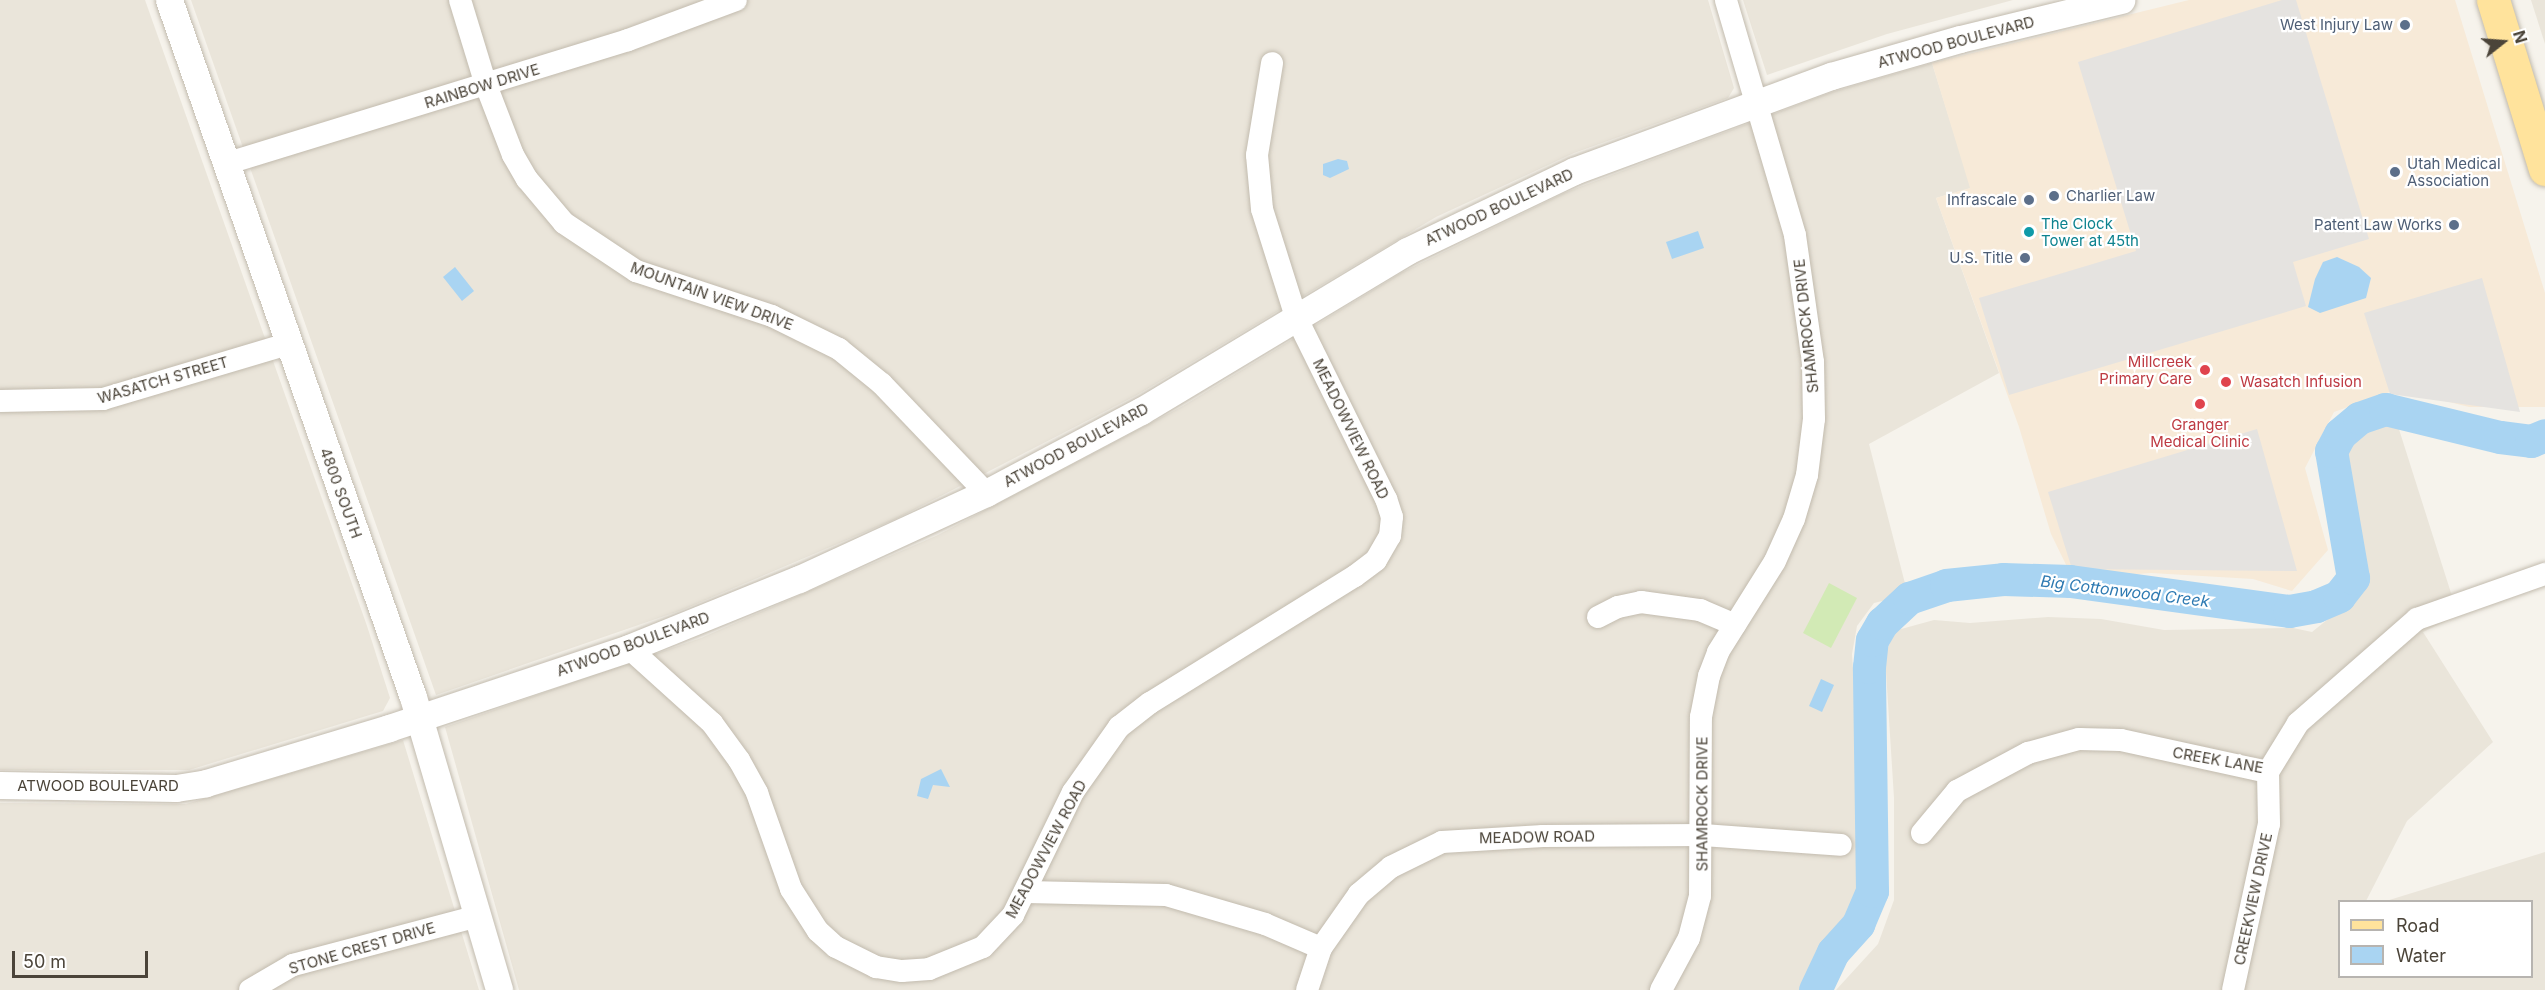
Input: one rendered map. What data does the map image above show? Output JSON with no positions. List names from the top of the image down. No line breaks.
{"streets":{"street":["ATWOOD BOULEVARD","RAINBOW DRIVE","MOUNTAIN VIEW DRIVE","SHAMROCK DRIVE","WASATCH STREET","MEADOWVIEW ROAD","4800 SOUTH","CREEK LANE","MEADOW ROAD","CREEKVIEW DRIVE","STONE CREST DRIVE"]},"crossings":[["ATWOOD BOULEVARD","MOUNTAIN VIEW DRIVE"],["ATWOOD BOULEVARD","SHAMROCK DRIVE"],["ATWOOD BOULEVARD","MEADOWVIEW ROAD"],["ATWOOD BOULEVARD","4800 SOUTH"],["RAINBOW DRIVE","MOUNTAIN VIEW DRIVE"],["RAINBOW DRIVE","4800 SOUTH"],["SHAMROCK DRIVE","MEADOW ROAD"],["WASATCH STREET","4800 SOUTH"],["4800 SOUTH","STONE CREST DRIVE"],["CREEK LANE","CREEKVIEW DRIVE"]],"water":["Big Cottonwood Creek"],"places":["West Injury Law","Utah Medical Association","Charlier Law","Infrascale","Patent Law Works","The Clock Tower at 45th","U.S. Title","Millcreek Primary Care","Wasatch Infusion","Granger Medical Clinic"],"legend":["Road","Water"],"scale_bar":"50 m","north":"right"}
